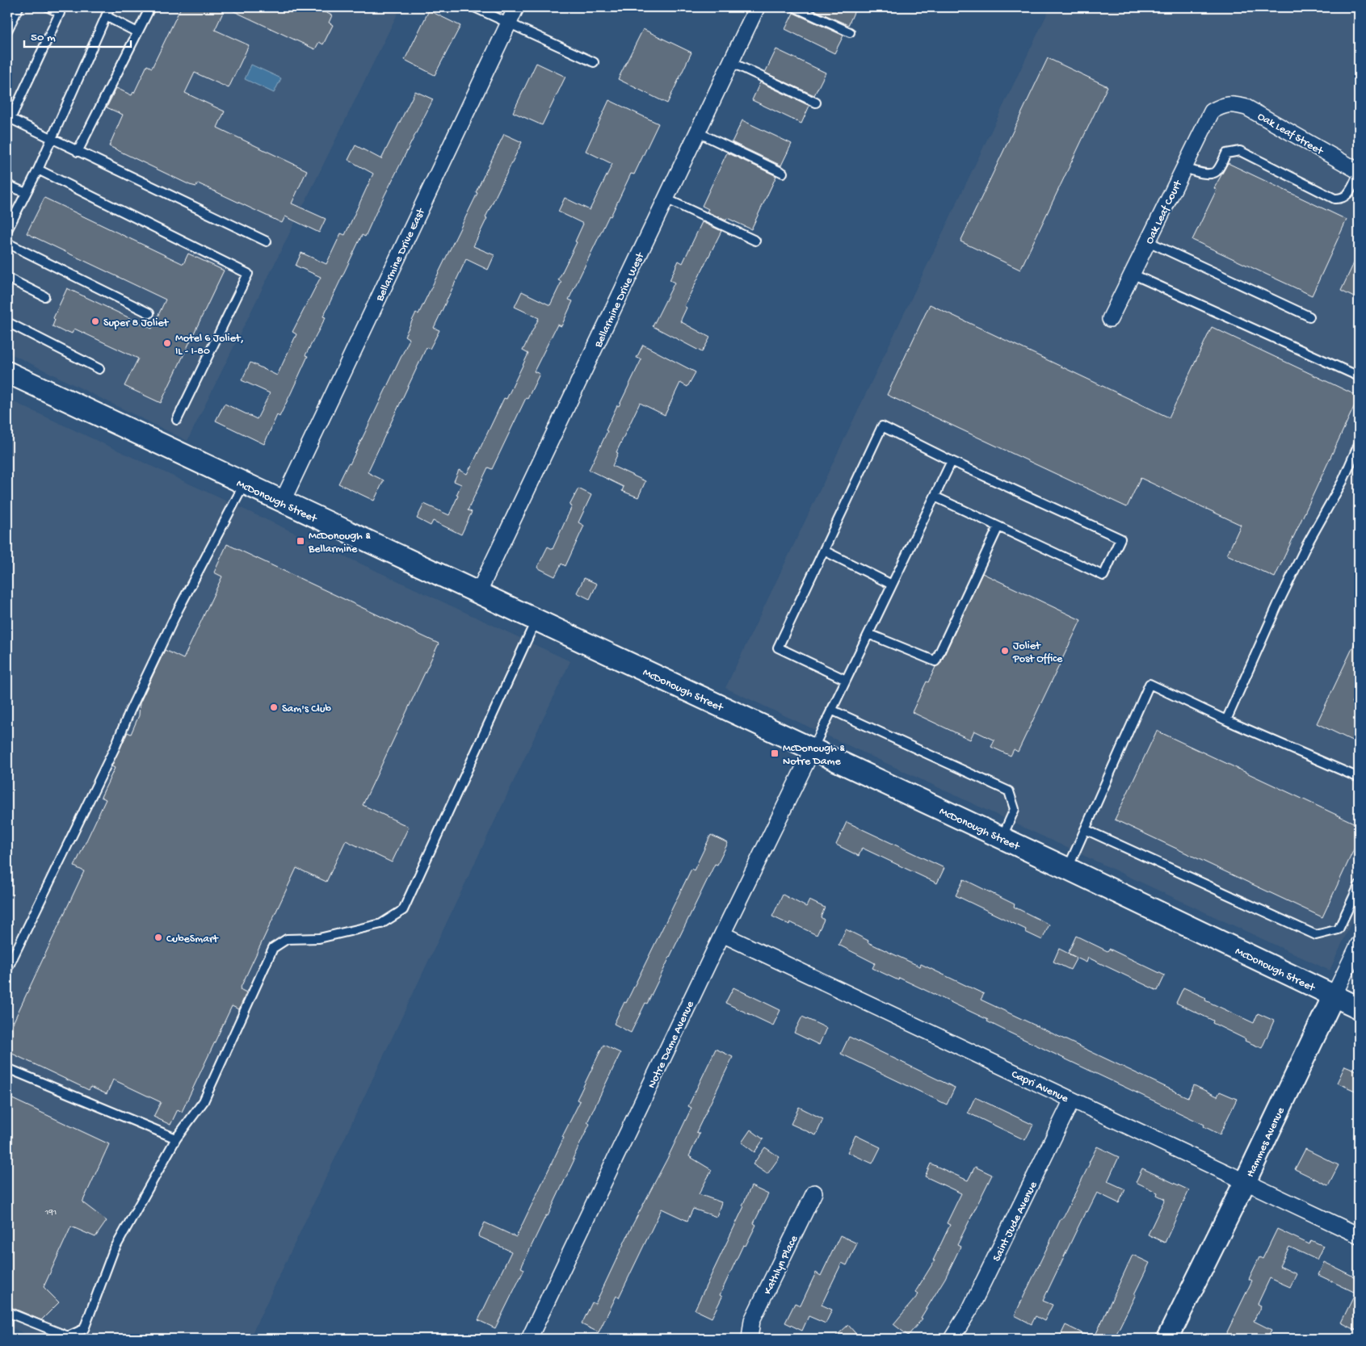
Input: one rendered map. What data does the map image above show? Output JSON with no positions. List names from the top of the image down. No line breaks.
{"streets":{"street":["Oak Leaf Street","Oak Leaf Court","Bellarmine Drive East","Bellarmine Drive West","McDonough Street","Notre Dame Avenue","Capri Avenue","Hammes Avenue","Saint Jude Avenue","Kathlyn Place"]},"crossings":[["Oak Leaf Street","Oak Leaf Court"],["Bellarmine Drive East","McDonough Street"],["Bellarmine Drive West","McDonough Street"],["McDonough Street","Notre Dame Avenue"],["McDonough Street","Hammes Avenue"],["Notre Dame Avenue","Capri Avenue"],["Capri Avenue","Hammes Avenue"],["Capri Avenue","Saint Jude Avenue"]],"places":{"other":["Super 8 Joliet","Motel 6 Joliet, IL - I-80","Joliet Post Office","Sam's Club","CubeSmart"],"transit":["McDonough & Bellarmine","McDonough & Notre Dame"]},"house_numbers":["191"],"scale_bar":"50 m"}
